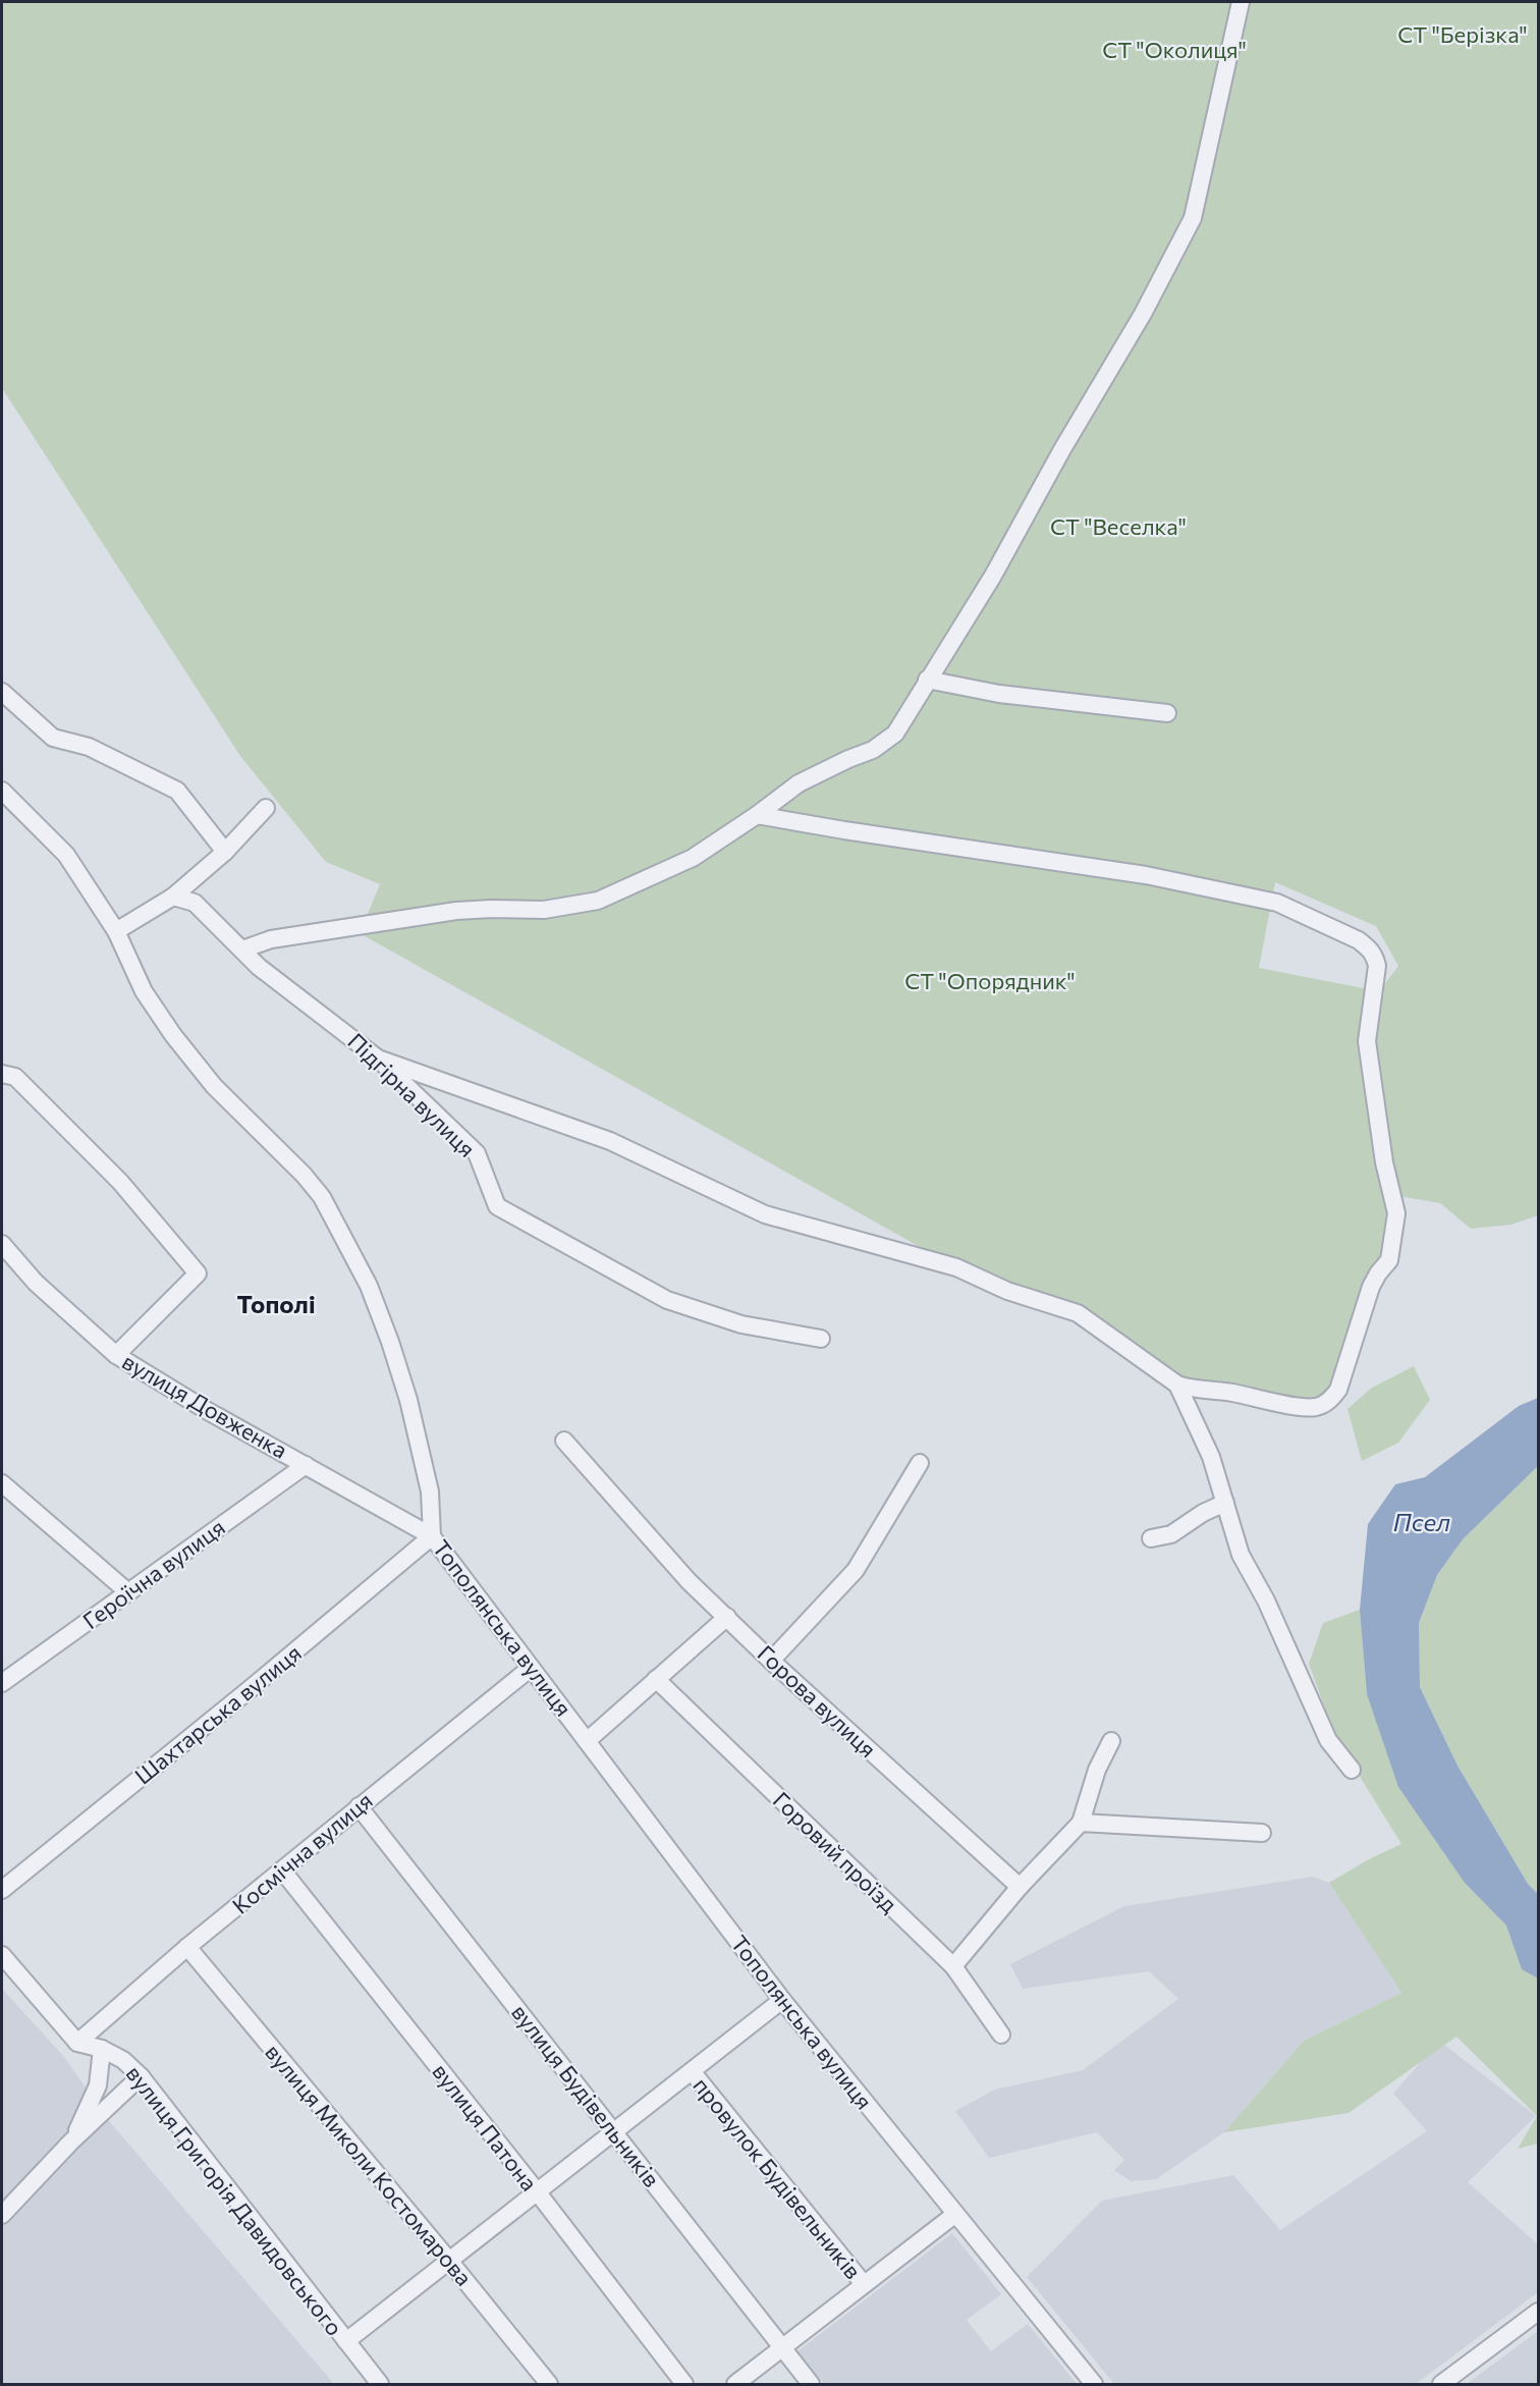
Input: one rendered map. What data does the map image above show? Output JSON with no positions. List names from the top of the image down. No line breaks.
{"streets":{"street":["Підгірна вулиця","вулиця Довженка","Героїчна вулиця","Тополянська вулиця","Горова вулиця","Шахтарська вулиця","Горовий проїзд","Космічна вулиця","вулиця Будівельників","вулиця Патона","вулиця Миколи Костомарова","провулок Будівельників","вулиця Григорія Давидовського"]},"crossings":[["вулиця Довженка","Героїчна вулиця"],["вулиця Довженка","Тополянська вулиця"],["вулиця Довженка","Шахтарська вулиця"],["Тополянська вулиця","Шахтарська вулиця"],["Тополянська вулиця","Космічна вулиця"],["Тополянська вулиця","провулок Будівельників"],["Космічна вулиця","вулиця Будівельників"],["Космічна вулиця","вулиця Патона"],["Космічна вулиця","вулиця Миколи Костомарова"],["Космічна вулиця","вулиця Григорія Давидовського"],["вулиця Будівельників","провулок Будівельників"],["вулиця Патона","провулок Будівельників"],["вулиця Миколи Костомарова","провулок Будівельників"],["провулок Будівельників","вулиця Григорія Давидовського"]],"districts":["Тополі"],"water":["Псел"],"parks":["СТ \"Берізка\"","СТ \"Околиця\"","СТ \"Веселка\"","СТ \"Опорядник\""]}
